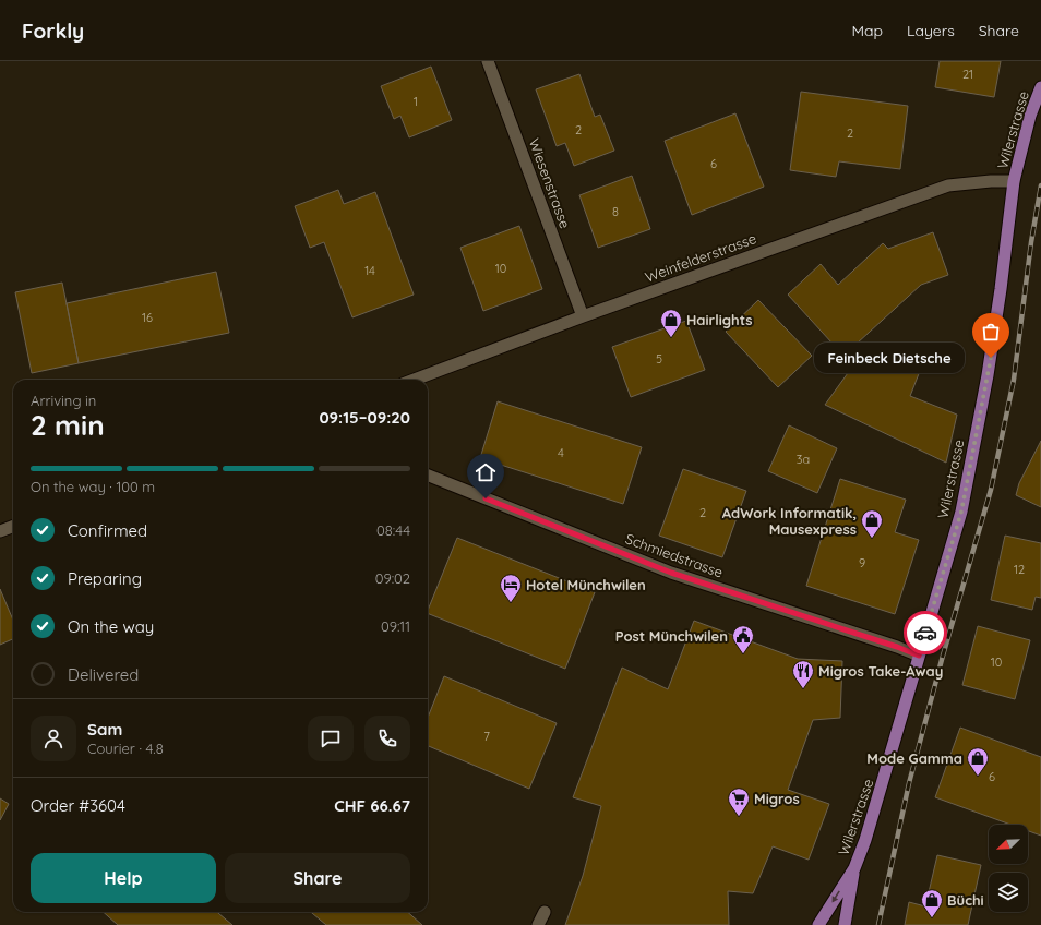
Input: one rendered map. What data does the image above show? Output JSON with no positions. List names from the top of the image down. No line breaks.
{"streets":{"main road":["Wilerstrasse"],"street":["Wiesenstrasse","Weinfelderstrasse","Schmiedstrasse"]},"crossings":[["Wilerstrasse","Weinfelderstrasse"],["Wilerstrasse","Schmiedstrasse"],["Wiesenstrasse","Weinfelderstrasse"]],"places":{"shop":["Hairlights","AdWork Informatik, Mausexpress","Mode Gamma","Büchi"],"other":["Feinbeck Dietsche"],"hotel":["Hotel Münchwilen"],"public building":["Post Münchwilen"],"restaurant":["Migros Take-Away"],"supermarket":["Migros"]},"house_numbers":["21","1","2","2","6","8","10","14","16","5","4","3a","2","9","12","10","7","6"],"north":"bottom left","page":{"header":"Forkly","nav":["Map","Layers","Share"],"bubble":"Feinbeck Dietsche","heading":["2 min","Arriving in","09:15–09:20"],"panel":["Sam","Courier · 4.8","Order #3604","CHF 66.67"],"bar":"On the way · 100 m","list":[["Confirmed","08:44"],["Preparing","09:02"],["On the way","09:11"],"Delivered"],"buttons":["Help","Share"]}}
